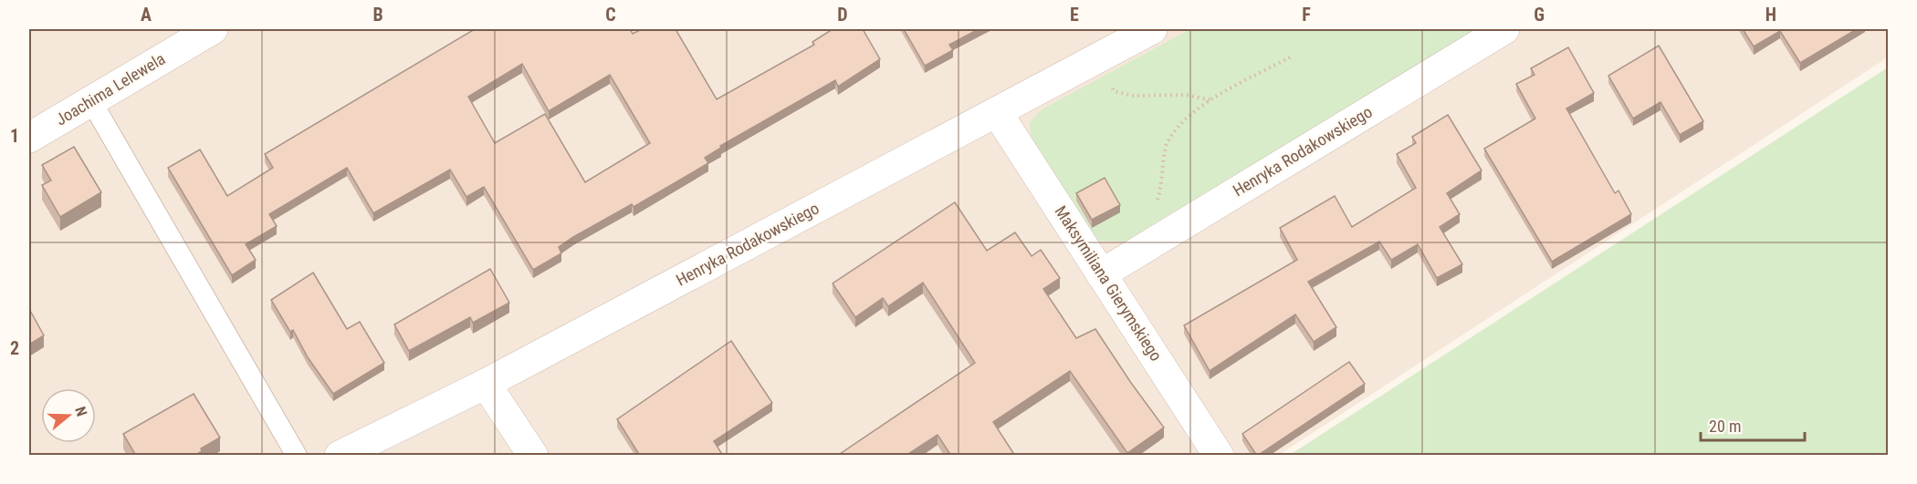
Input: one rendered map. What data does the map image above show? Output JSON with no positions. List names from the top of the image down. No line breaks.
{"streets":{"street":["Joachima Lelewela","Henryka Rodakowskiego","Maksymiliana Gierymskiego"]},"crossings":[["Henryka Rodakowskiego","Maksymiliana Gierymskiego"]],"scale_bar":"20 m","north":"right","grid":{"columns":["A","B","C","D","E","F","G","H"],"rows":["1","2"]}}
